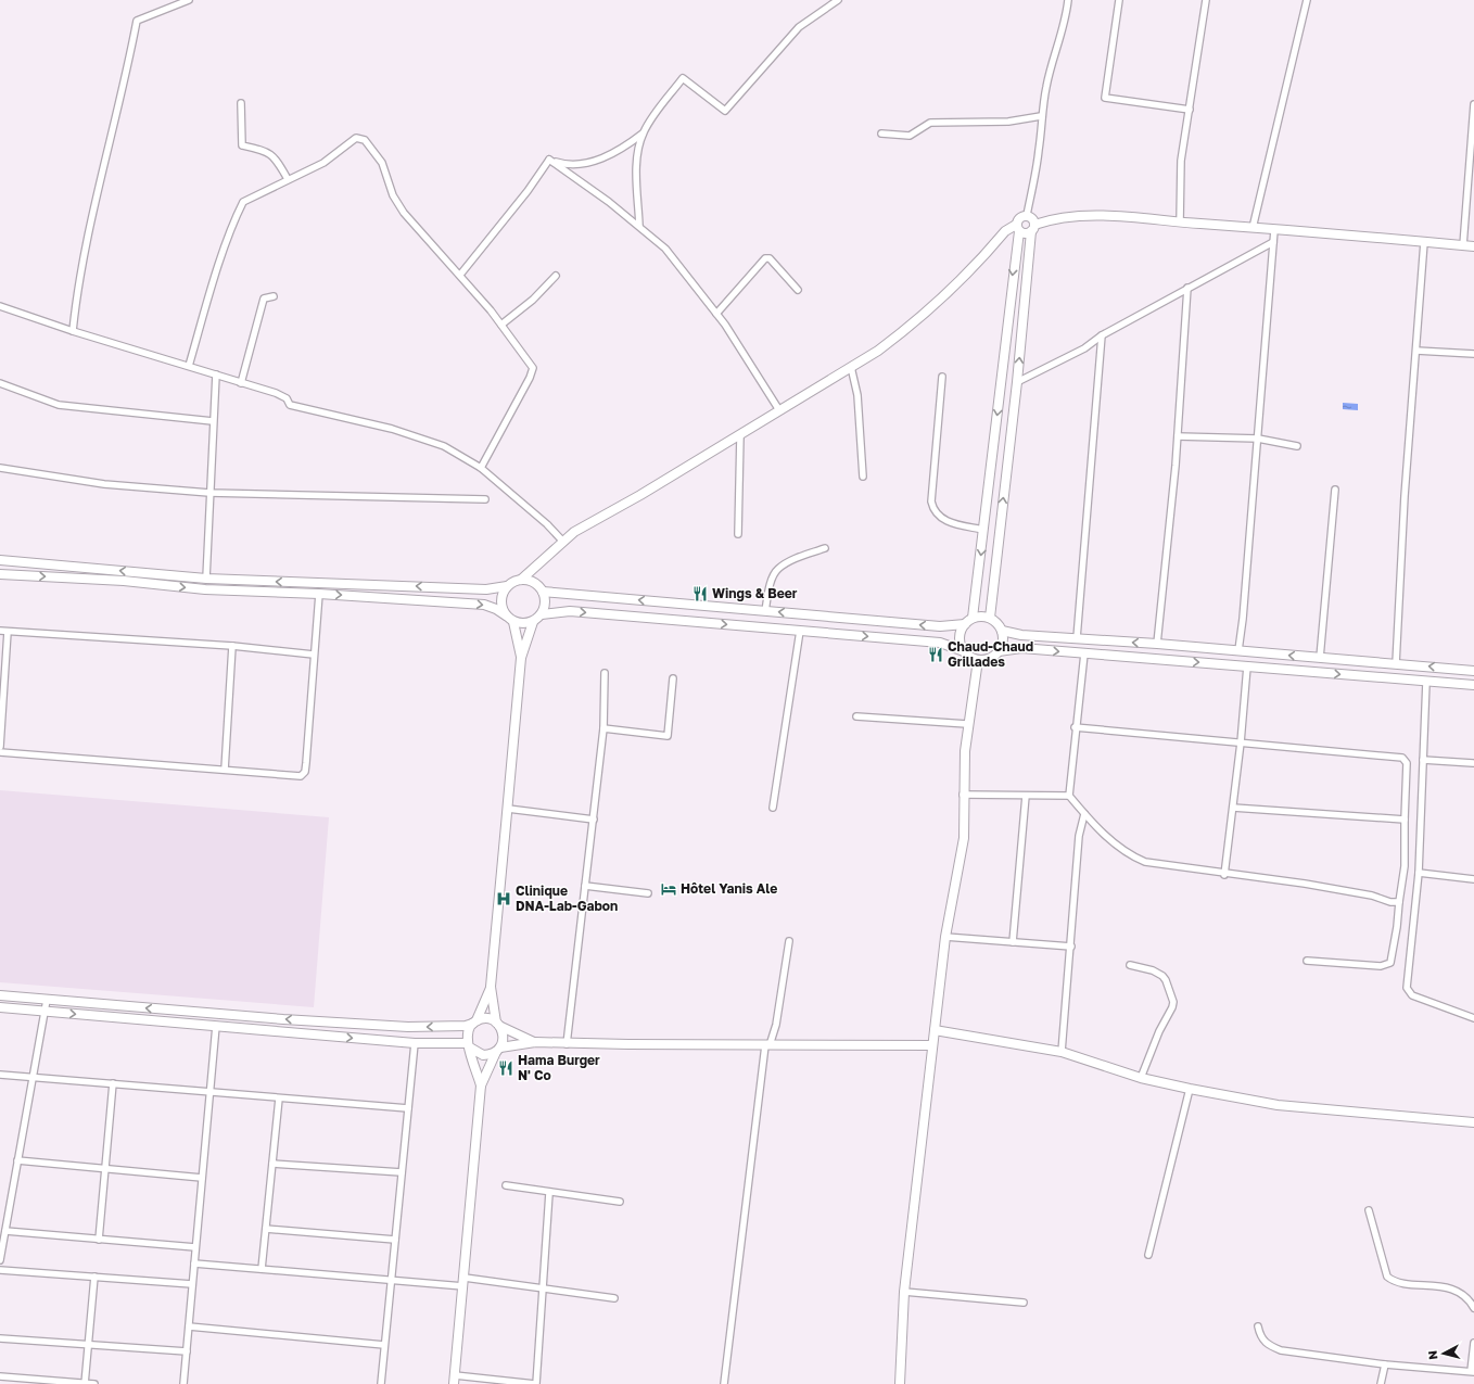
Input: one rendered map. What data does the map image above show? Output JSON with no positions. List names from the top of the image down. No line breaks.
{"places":{"restaurant":["Wings & Beer","Chaud-Chaud Grillades","Hama Burger N' Co"],"hotel":["Hôtel Yanis Ale"],"hospital":["Clinique DNA-Lab-Gabon"]},"north":"left"}
